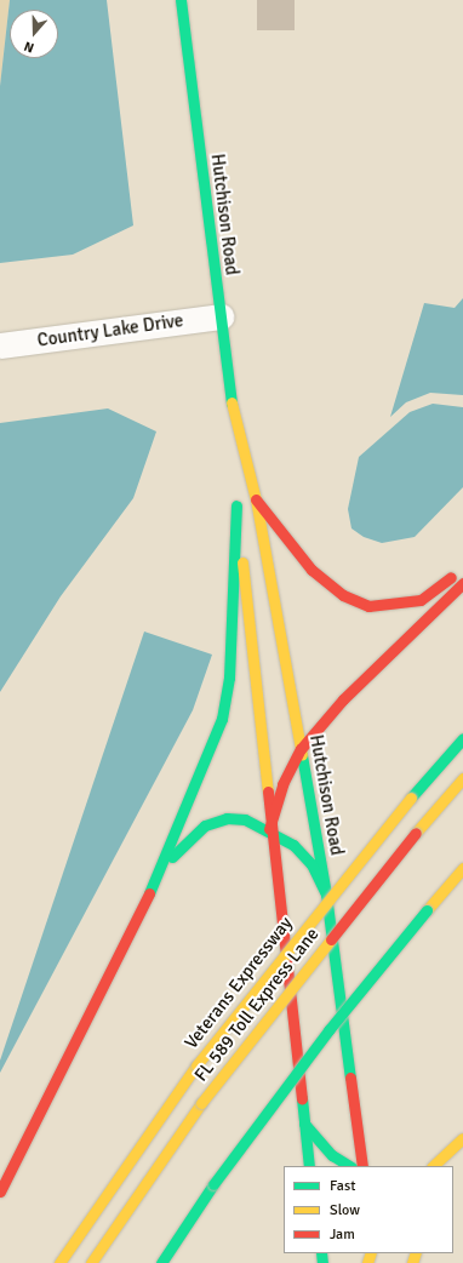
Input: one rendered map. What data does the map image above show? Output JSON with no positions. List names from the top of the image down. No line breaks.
{"streets":{"main road":["Hutchison Road","Veterans Expressway","FL 589 Toll Express Lane"],"street":["Country Lake Drive"]},"crossings":[["Hutchison Road","Country Lake Drive"]],"legend":["Fast","Slow","Jam"],"north":"bottom"}
